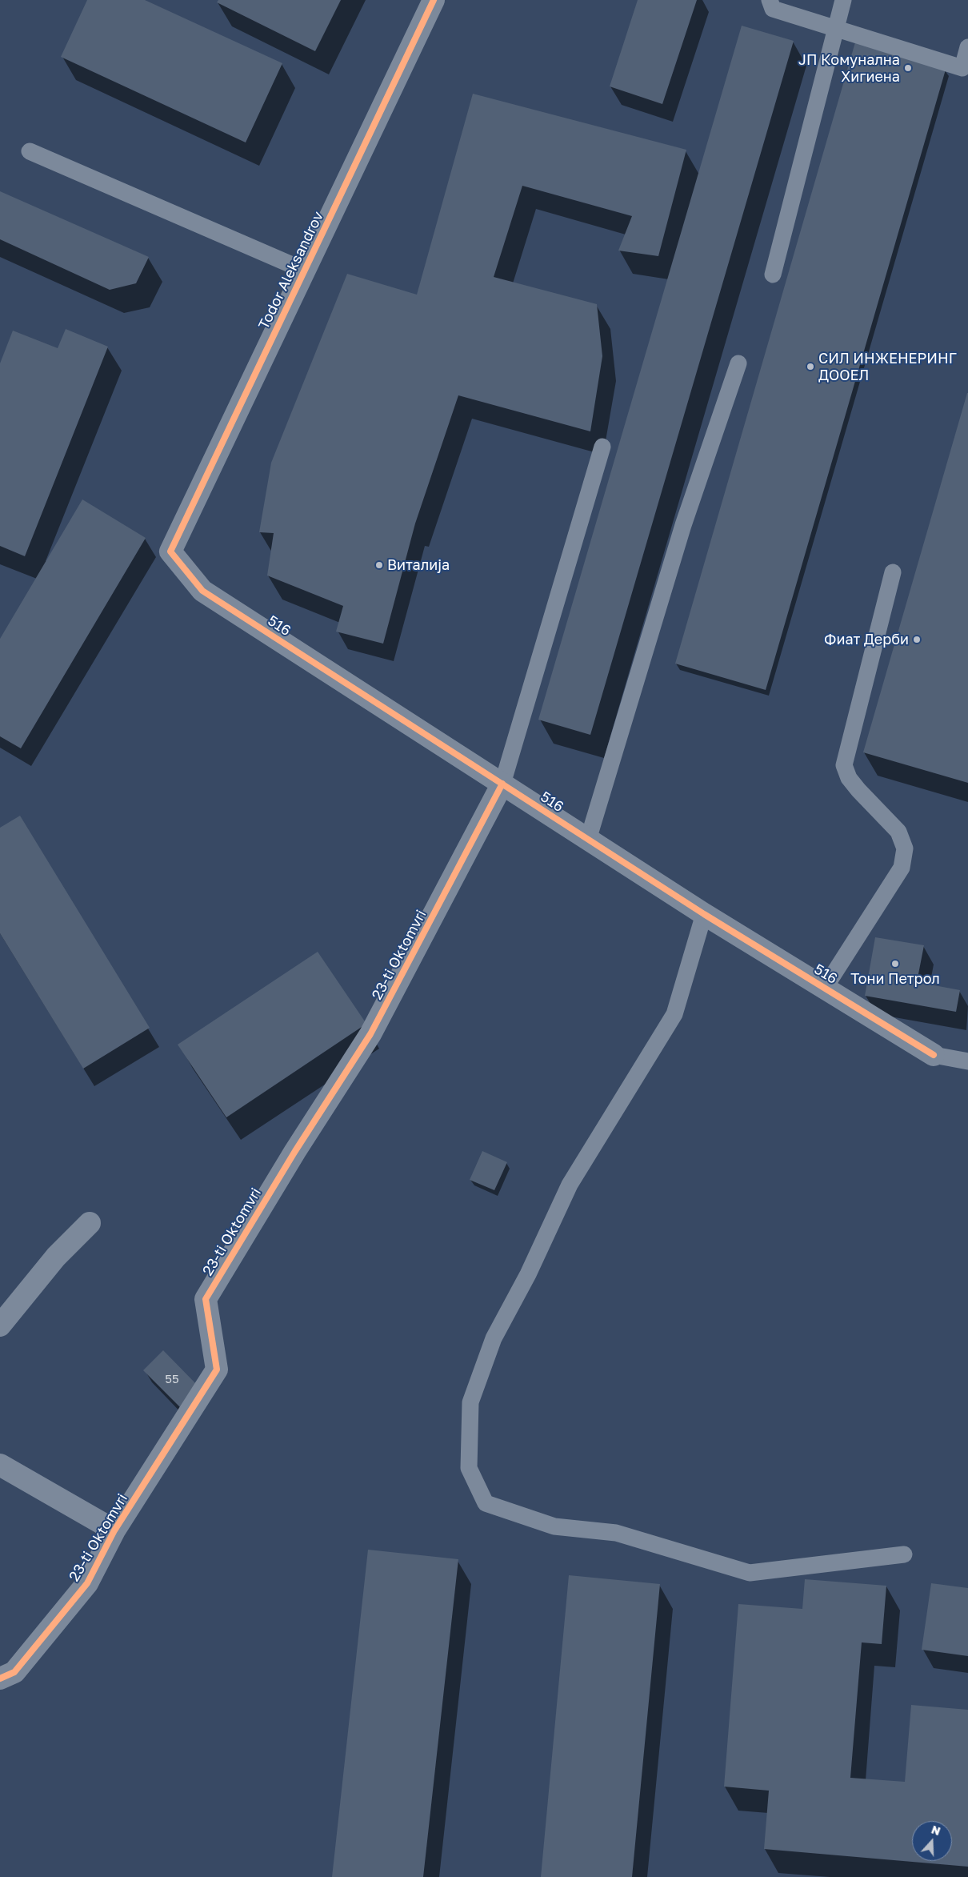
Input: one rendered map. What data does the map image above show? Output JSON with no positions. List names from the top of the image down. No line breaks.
{"streets":{"street":["Todor Aleksandrov","516","23-ti Oktomvri"]},"crossings":[["Todor Aleksandrov","516"],["516","23-ti Oktomvri"]],"places":["ЈП Комунална Хигиена","СИЛ ИНЖЕНЕРИНГ ДООЕЛ","Виталија","Фиат Дерби","Тони Петрол"],"house_numbers":["55"],"north":"top"}
